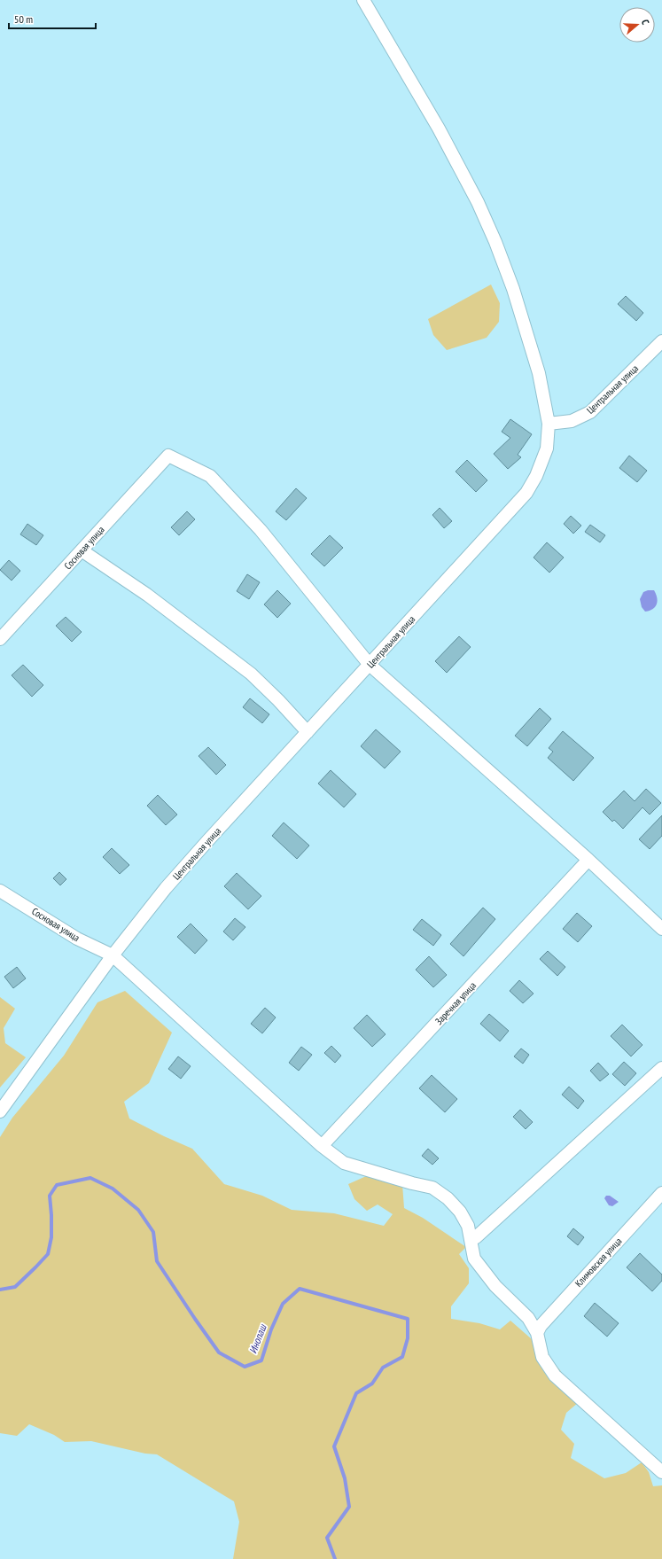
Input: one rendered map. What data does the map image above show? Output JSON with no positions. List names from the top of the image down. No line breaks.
{"streets":{"street":["Центральная улица","Сосновая улица","Заречная улица","Климовская улица"]},"crossings":[["Центральная улица","Сосновая улица"],["Сосновая улица","Заречная улица"],["Сосновая улица","Климовская улица"]],"water":["Инопаш"],"scale_bar":"50 m","north":"right"}
